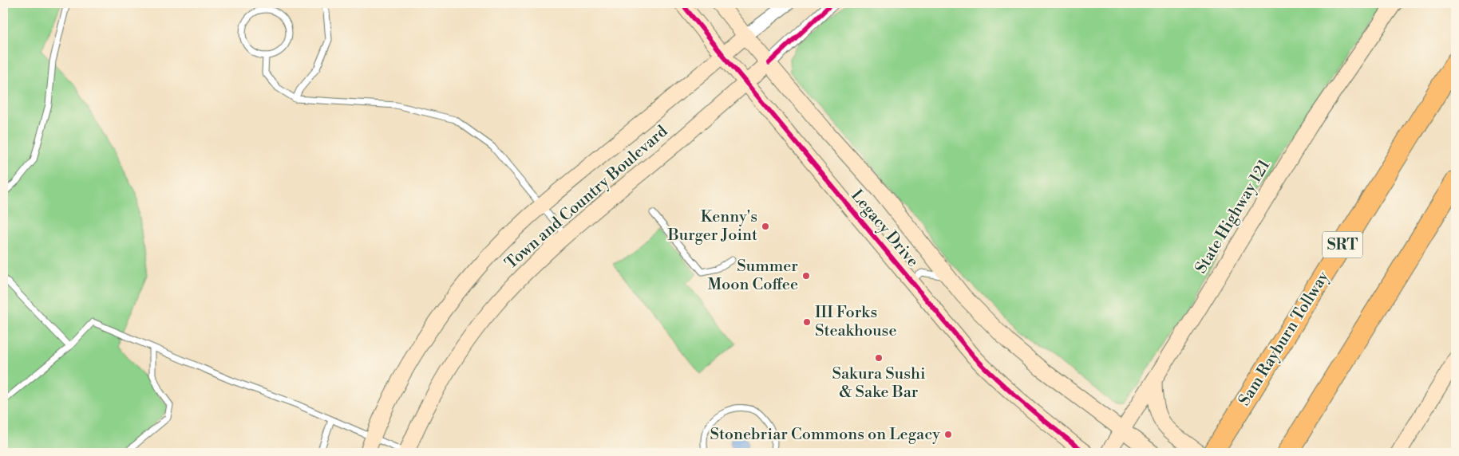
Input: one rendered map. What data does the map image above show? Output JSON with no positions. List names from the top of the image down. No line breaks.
{"streets":{"highway":["SRT","Sam Rayburn Tollway"],"main road":["Town and Country Boulevard","State Highway 121","Legacy Drive"]},"crossings":[["Town and Country Boulevard","Legacy Drive"],["State Highway 121","Legacy Drive"]],"places":["Kenny's Burger Joint","Summer Moon Coffee","III Forks Steakhouse","Sakura Sushi & Sake Bar","Stonebriar Commons on Legacy"]}
